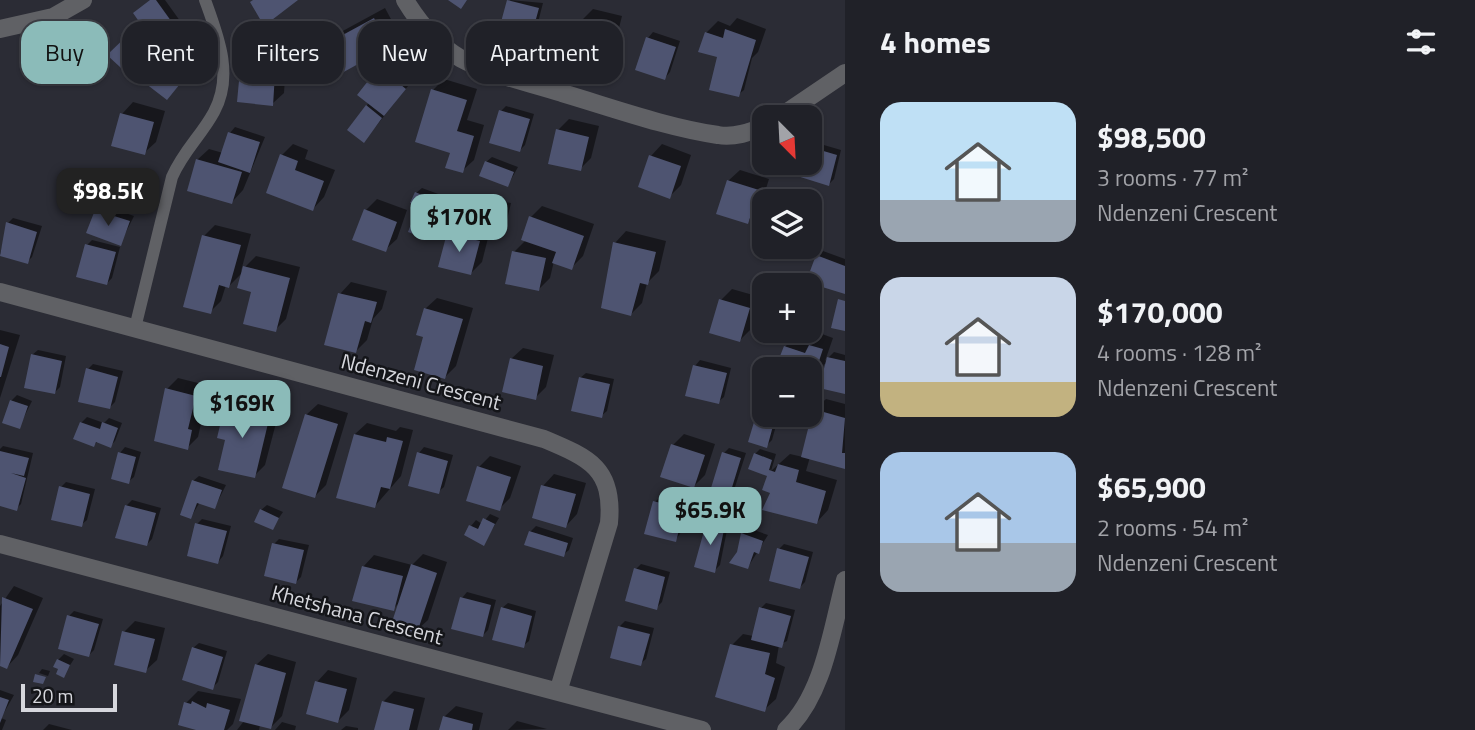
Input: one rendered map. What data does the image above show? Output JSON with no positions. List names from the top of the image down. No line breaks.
{"streets":{"street":["Ndenzeni Crescent","Khetshana Crescent"]},"crossings":[["Ndenzeni Crescent","Khetshana Crescent"]],"scale_bar":"20 m","north":"bottom right","page":{"heading":"4 homes","chip":["Buy","Rent","Filters","New","Apartment"],"list":[{"name":"$98,500","note":"3 rooms · 77 m² · Ndenzeni Crescent"},{"name":"$170,000","note":"4 rooms · 128 m² · Ndenzeni Crescent"},{"name":"$65,900","note":"2 rooms · 54 m² · Ndenzeni Crescent"}],"map_buttons":["+","−"],"price":["$98.5K","$170K","$169K","$65.9K"],"scale":"20 m"}}
